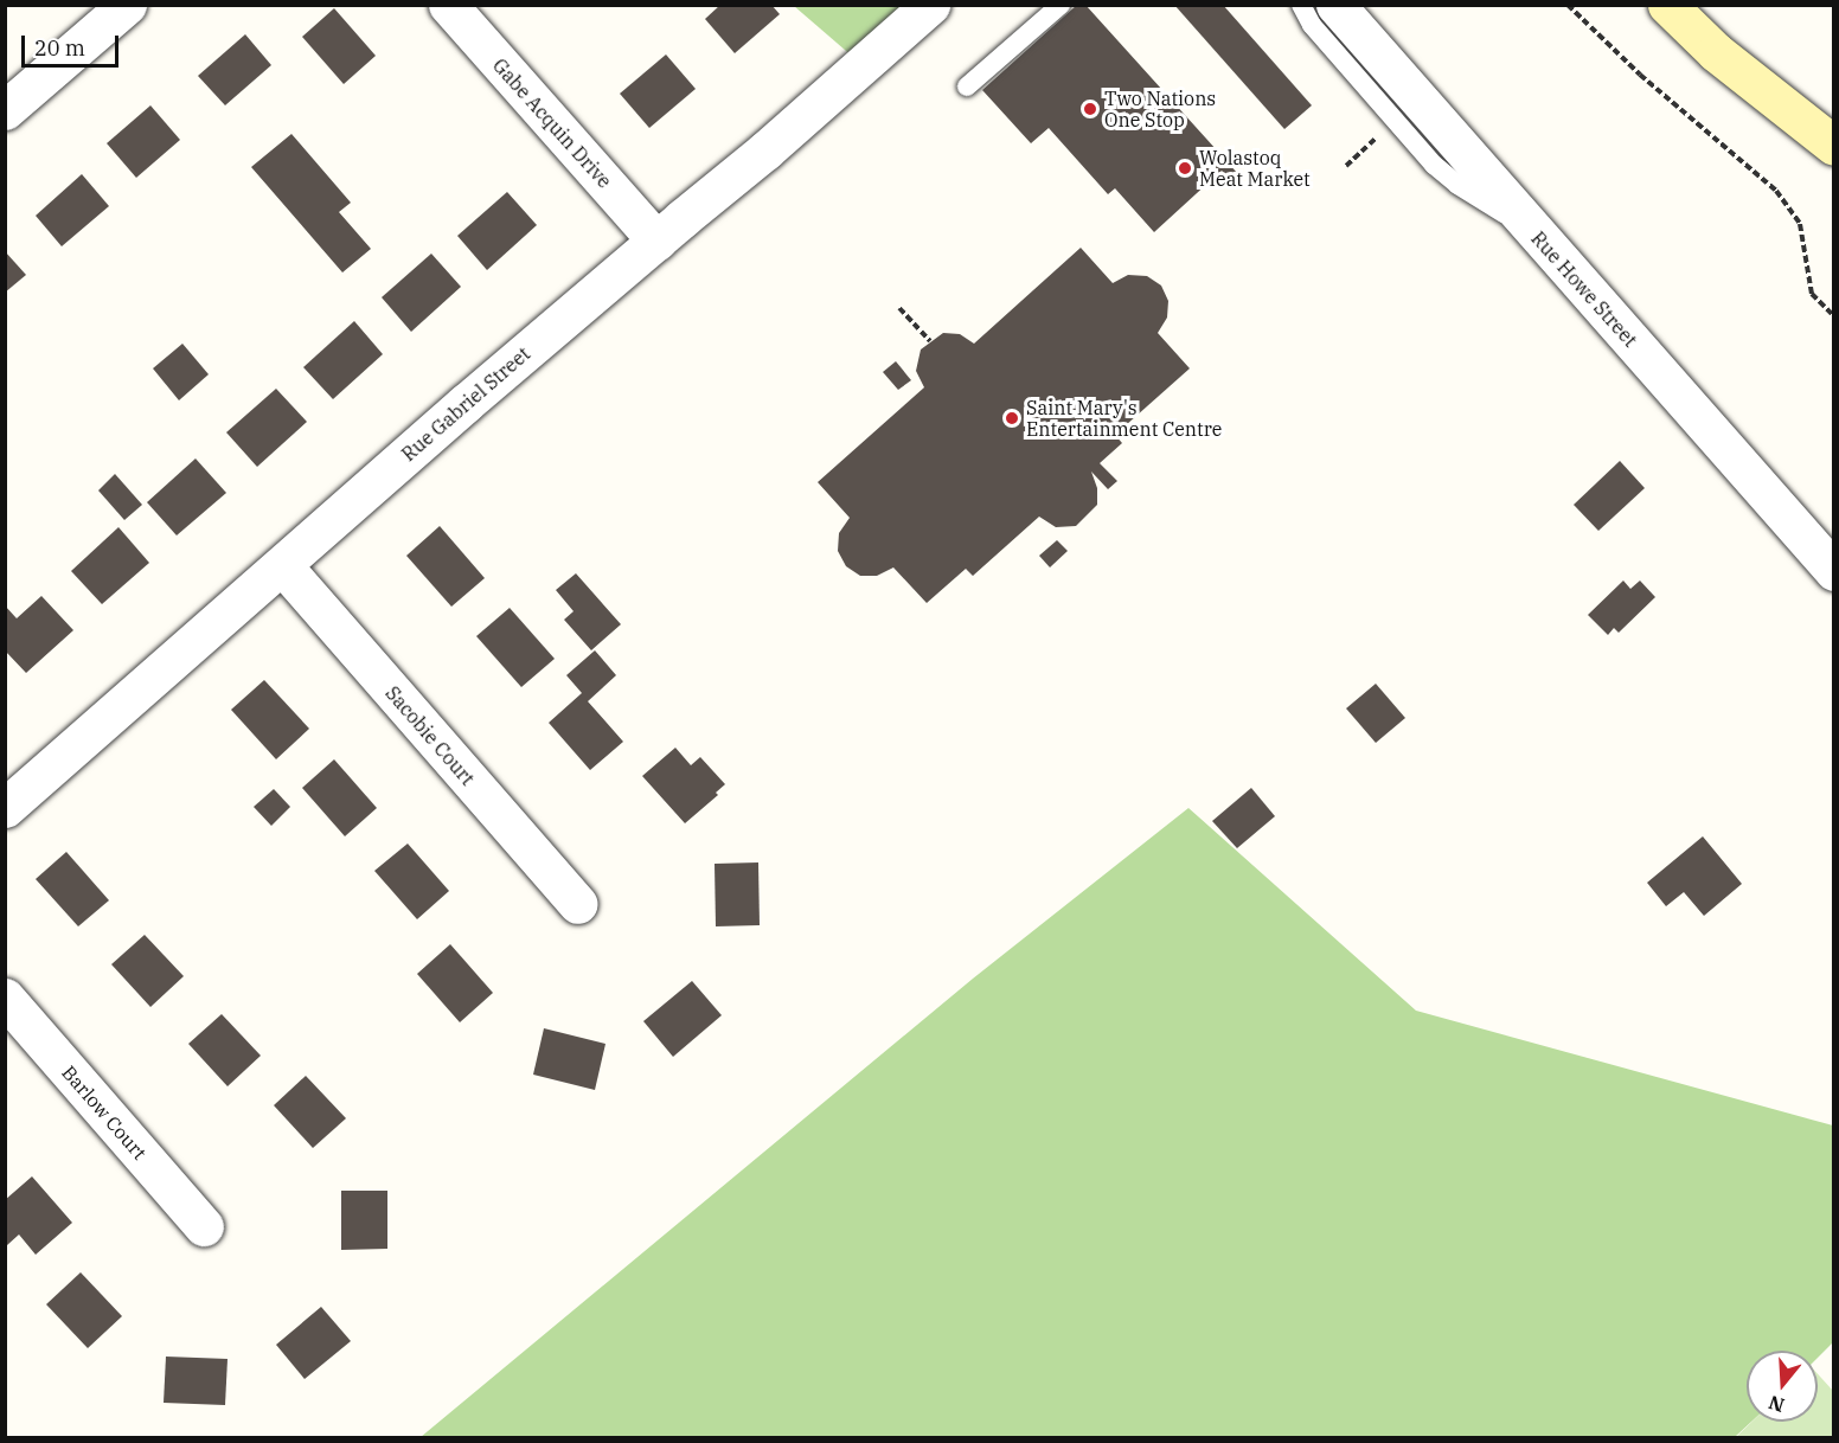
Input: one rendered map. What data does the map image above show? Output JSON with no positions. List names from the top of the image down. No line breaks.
{"streets":{"street":["Gabe Acquin Drive","Rue Howe Street","Rue Gabriel Street","Sacobie Court","Barlow Court"]},"crossings":[["Gabe Acquin Drive","Rue Gabriel Street"],["Rue Gabriel Street","Sacobie Court"]],"places":["Two Nations One Stop","Wolastoq Meat Market","Saint Mary's Entertainment Centre"],"scale_bar":"20 m","north":"bottom"}
